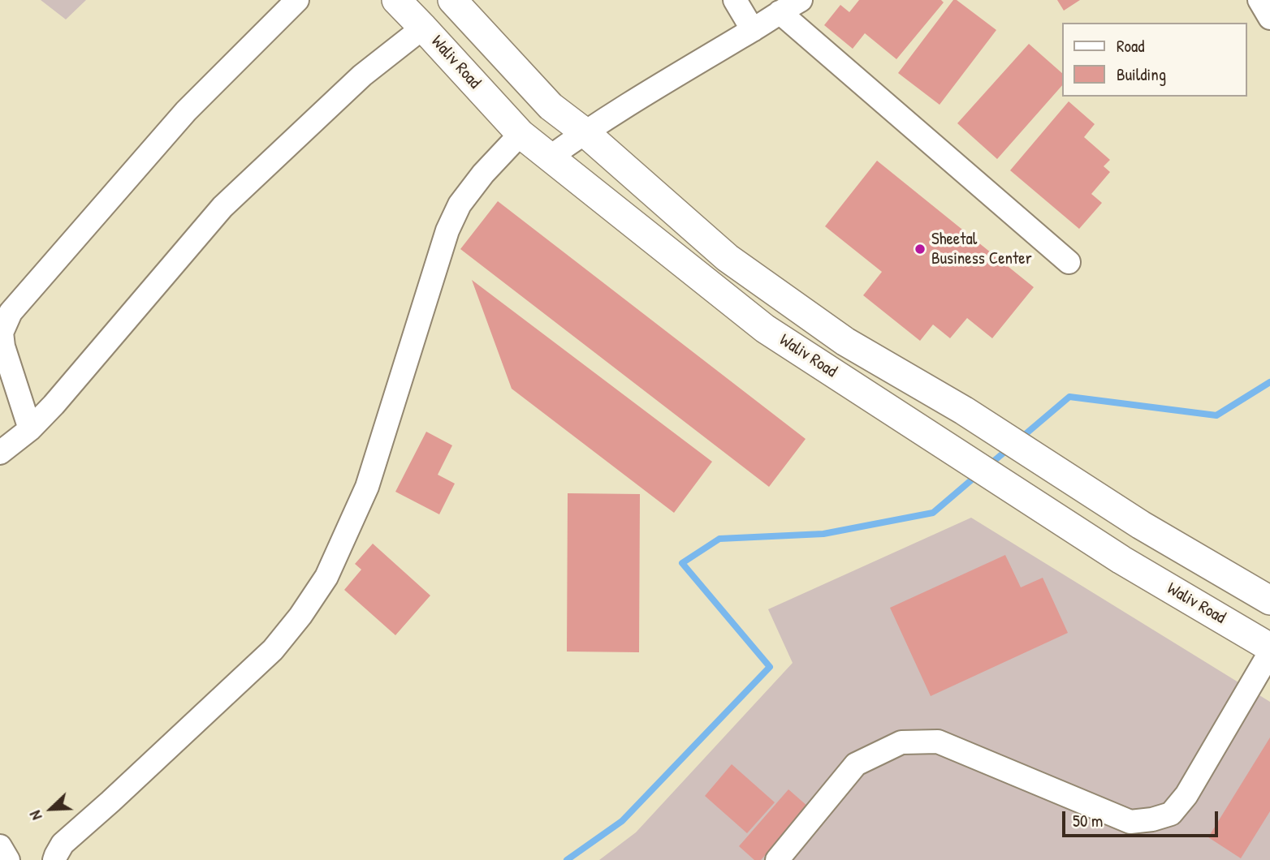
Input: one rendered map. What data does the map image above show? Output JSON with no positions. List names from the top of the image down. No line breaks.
{"streets":{"main road":["Waliv Road"]},"places":["Sheetal Business Center"],"legend":["Road","Building"],"scale_bar":"50 m","north":"bottom left"}
